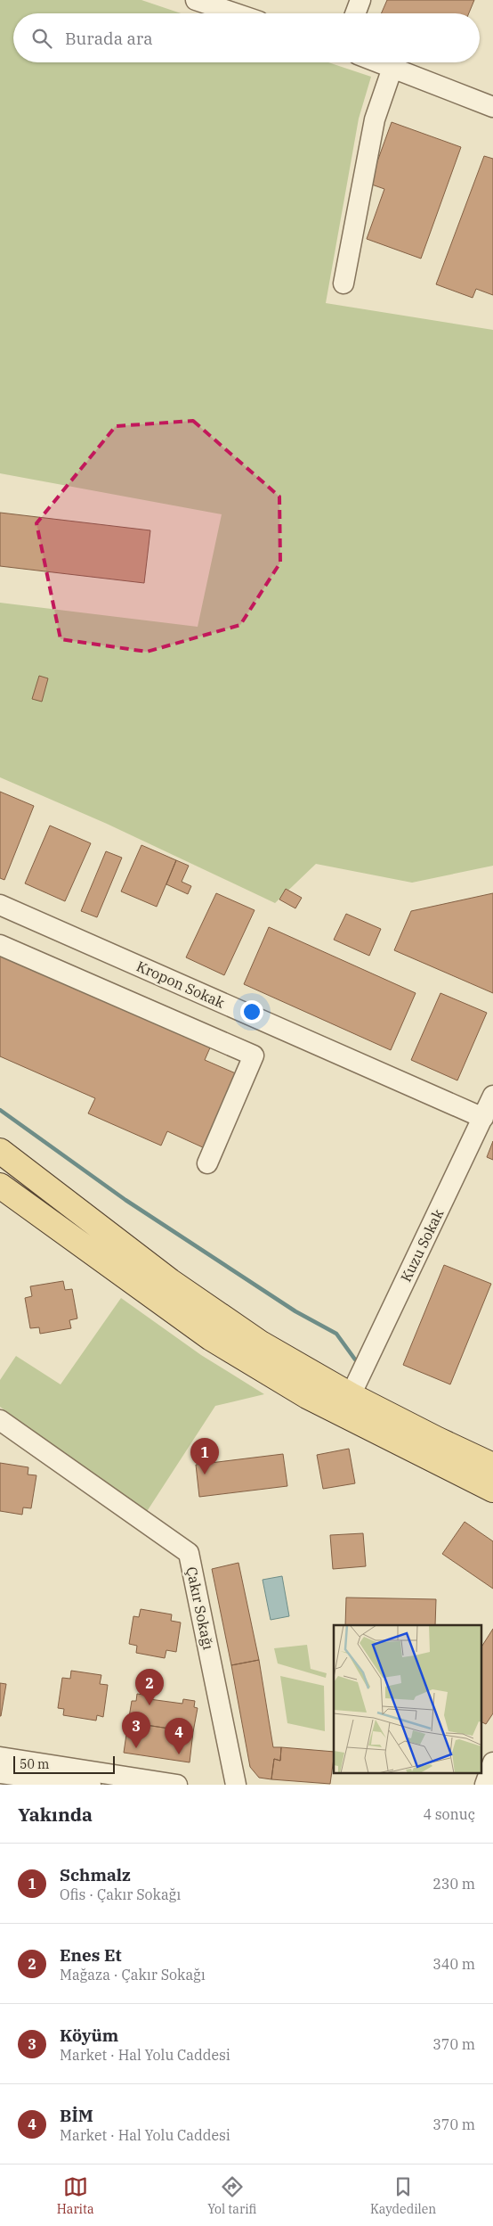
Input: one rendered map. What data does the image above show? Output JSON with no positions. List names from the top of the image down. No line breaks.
{"streets":{"street":["Kropon Sokak","Kuzu Sokak","Çakır Sokağı"]},"crossings":[["Kropon Sokak","Kuzu Sokak"]],"scale_bar":"50 m","page":{"search":"Burada ara","pins":["1","2","3","4"],"scale":"50 m","heading":["Yakında","4 sonuç"],"list":[{"mark":"1","name":"Schmalz","note":"Ofis · Çakır Sokağı","value":"230 m"},{"mark":"2","name":"Enes Et","note":"Mağaza · Çakır Sokağı","value":"340 m"},{"mark":"3","name":"Köyüm","note":"Market · Hal Yolu Caddesi","value":"370 m"},{"mark":"4","name":"BİM","note":"Market · Hal Yolu Caddesi","value":"370 m"}],"nav":["Harita","Yol tarifi","Kaydedilen"]}}
